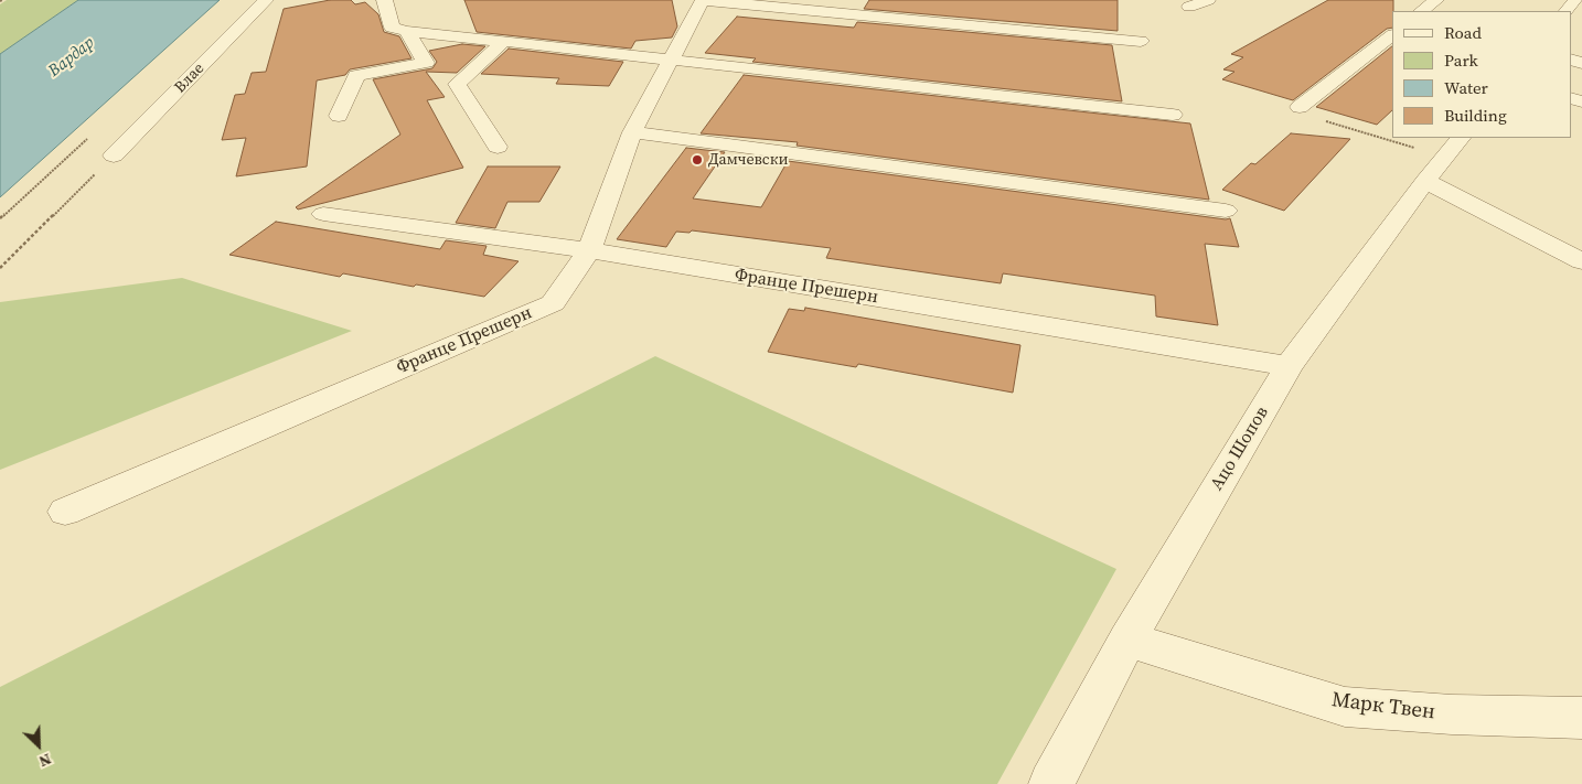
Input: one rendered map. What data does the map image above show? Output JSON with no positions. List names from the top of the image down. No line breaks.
{"streets":{"street":["Влае","Франце Прешерн","Францe Прешерн","Ацо Шопов","Марк Твен"]},"crossings":[["Франце Прешерн","Францe Прешерн"],["Франце Прешерн","Ацо Шопов"],["Ацо Шопов","Марк Твен"]],"water":["Вардар"],"places":["Дамчевски"],"legend":["Road","Park","Water","Building"],"north":"bottom right"}
